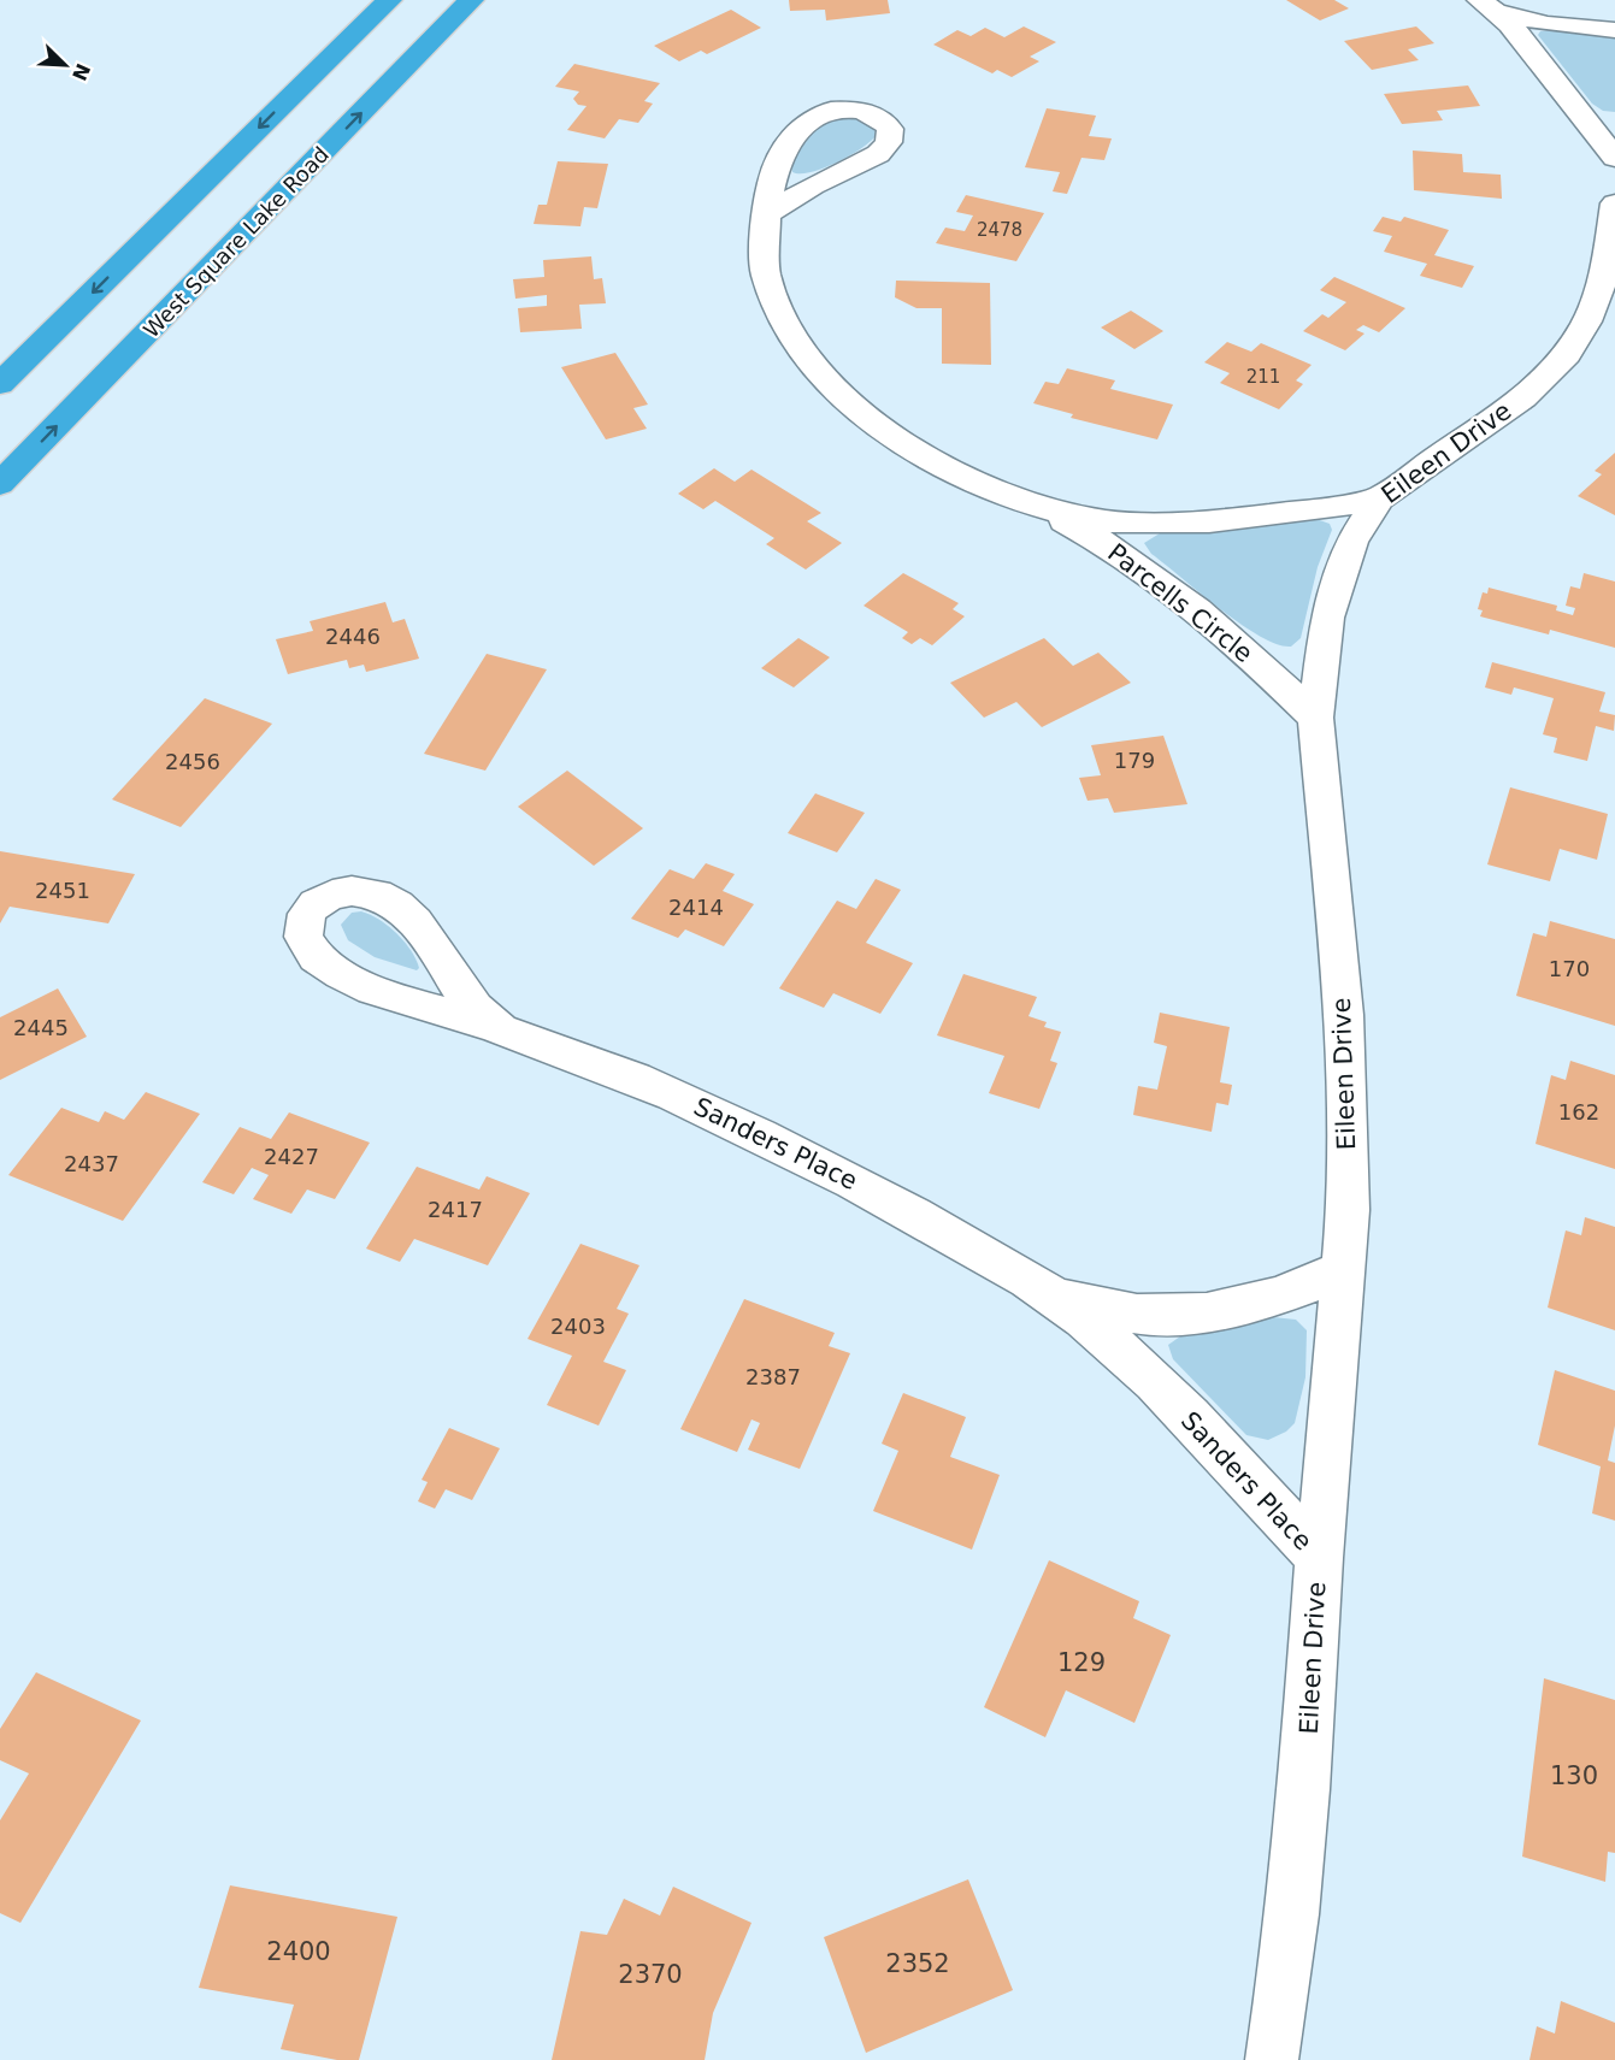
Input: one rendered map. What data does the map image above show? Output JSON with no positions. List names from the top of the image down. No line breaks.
{"streets":{"highway":["West Square Lake Road"],"street":["Eileen Drive","Parcells Circle","Sanders Place"]},"crossings":[["Eileen Drive","Parcells Circle"],["Eileen Drive","Sanders Place"]],"house_numbers":["2478","211","2446","179","2456","2451","2414","170","2445","162","2427","2437","2417","2403","2387","129","130","2400","2352","2370"],"north":"bottom right"}
